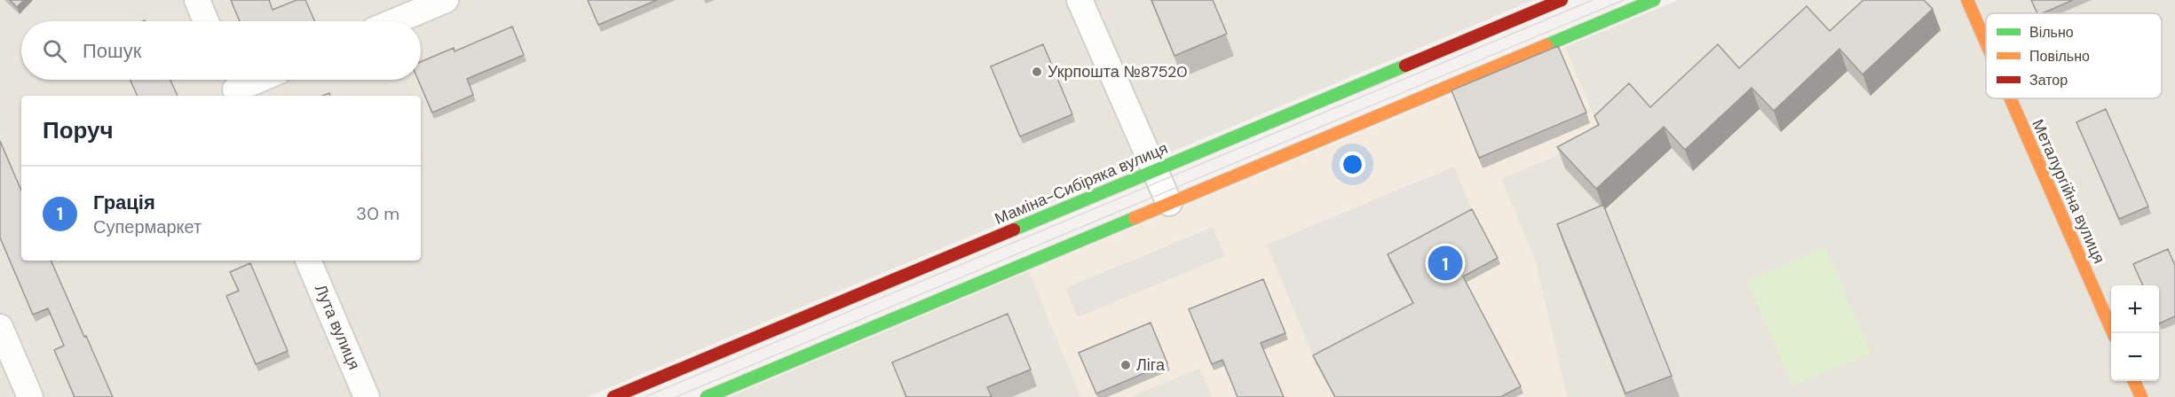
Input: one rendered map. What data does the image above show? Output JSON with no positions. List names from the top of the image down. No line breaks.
{"streets":{"main road":["Маміна-Сибіряка вулиця","Металургійна вулиця"],"street":["Лута вулиця"]},"places":["Укрпошта №87520","Ліга"],"legend":["Вільно","Повільно","Затор"],"page":{"search":"Пошук","heading":"Поруч","list":[{"mark":"1","name":"Грація","note":"Супермаркет","value":"30 m"}],"pins":"1","map_buttons":["+","−"]}}
